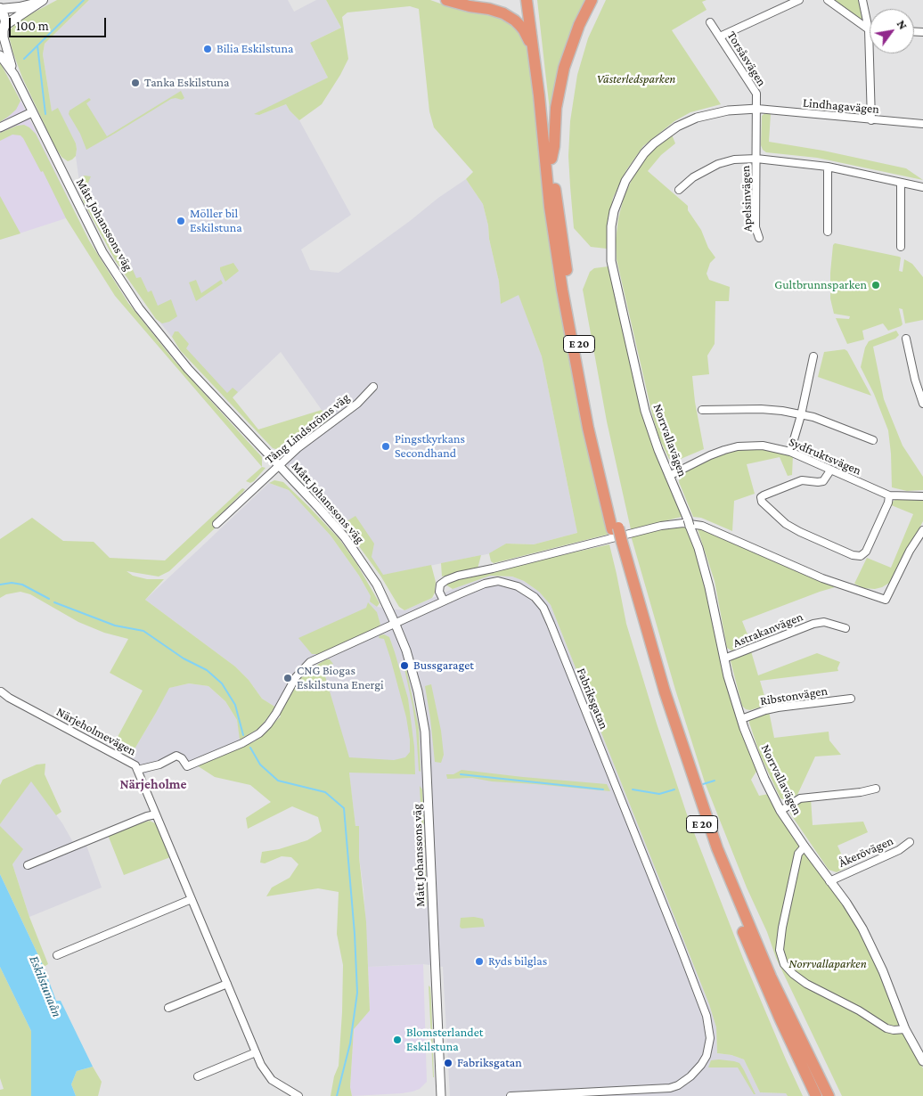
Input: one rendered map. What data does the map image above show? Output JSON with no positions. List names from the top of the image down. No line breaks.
{"streets":{"highway":["E 20"],"street":["Torsåsvägen","Lindhagavägen","Apelsinvägen","Mått Johanssons väg","Tång Lindströms väg","Norrvallavägen","Sydfruktsvägen","Astrakanvägen","Ribstonvägen","Fabriksgatan","Närjeholmevägen","Åkerövägen"]},"crossings":[["Torsåsvägen","Lindhagavägen"],["Torsåsvägen","Apelsinvägen"],["Torsåsvägen","Norrvallavägen"],["Lindhagavägen","Apelsinvägen"],["Lindhagavägen","Norrvallavägen"],["Apelsinvägen","Norrvallavägen"],["Mått Johanssons väg","Tång Lindströms väg"],["Mått Johanssons väg","Fabriksgatan"],["Norrvallavägen","Sydfruktsvägen"],["Norrvallavägen","Astrakanvägen"],["Norrvallavägen","Ribstonvägen"],["Norrvallavägen","Åkerövägen"],["Fabriksgatan","Närjeholmevägen"]],"districts":["Närjeholme"],"water":["Eskilstunaån"],"parks":["Västerledsparken","Norrvallaparken"],"places":["Bilia Eskilstuna","Tanka Eskilstuna","Möller bil Eskilstuna","Gultbrunnsparken","Pingstkyrkans Secondhand","Bussgaraget","CNG Biogas Eskilstuna Energi","Ryds bilglas","Blomsterlandet Eskilstuna","Fabriksgatan"],"scale_bar":"100 m","north":"top right"}
